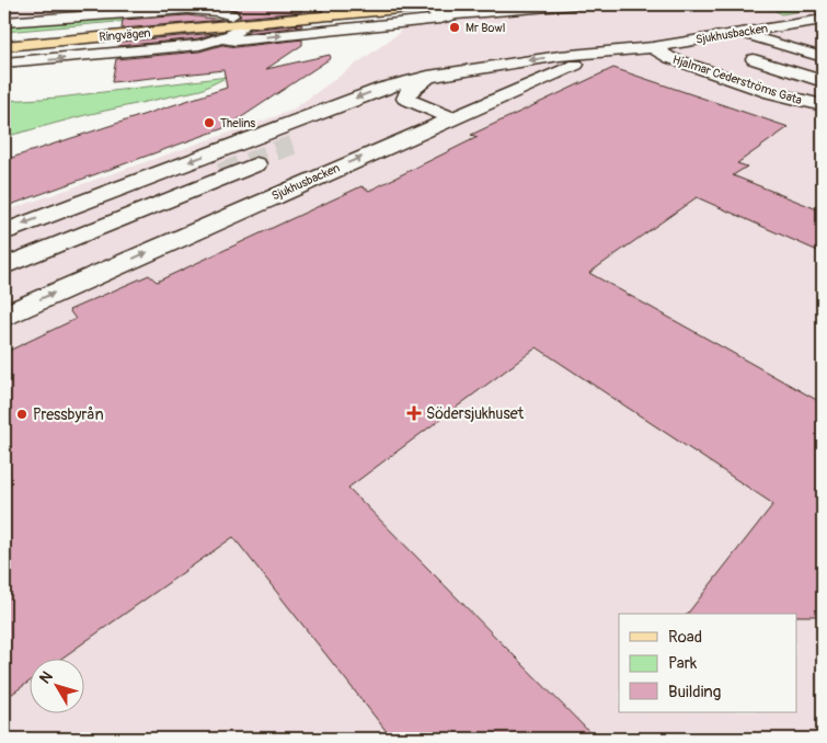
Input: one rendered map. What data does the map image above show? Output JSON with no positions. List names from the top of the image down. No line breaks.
{"streets":{"main road":["Ringvägen"],"street":["Sjukhusbacken","Hjalmar Cederströms Gata"]},"crossings":[["Sjukhusbacken","Hjalmar Cederströms Gata"]],"places":{"other":["Mr Bowl","Thelins","Pressbyrån"],"health":["Södersjukhuset"]},"legend":["Road","Park","Building"],"north":"top left"}
